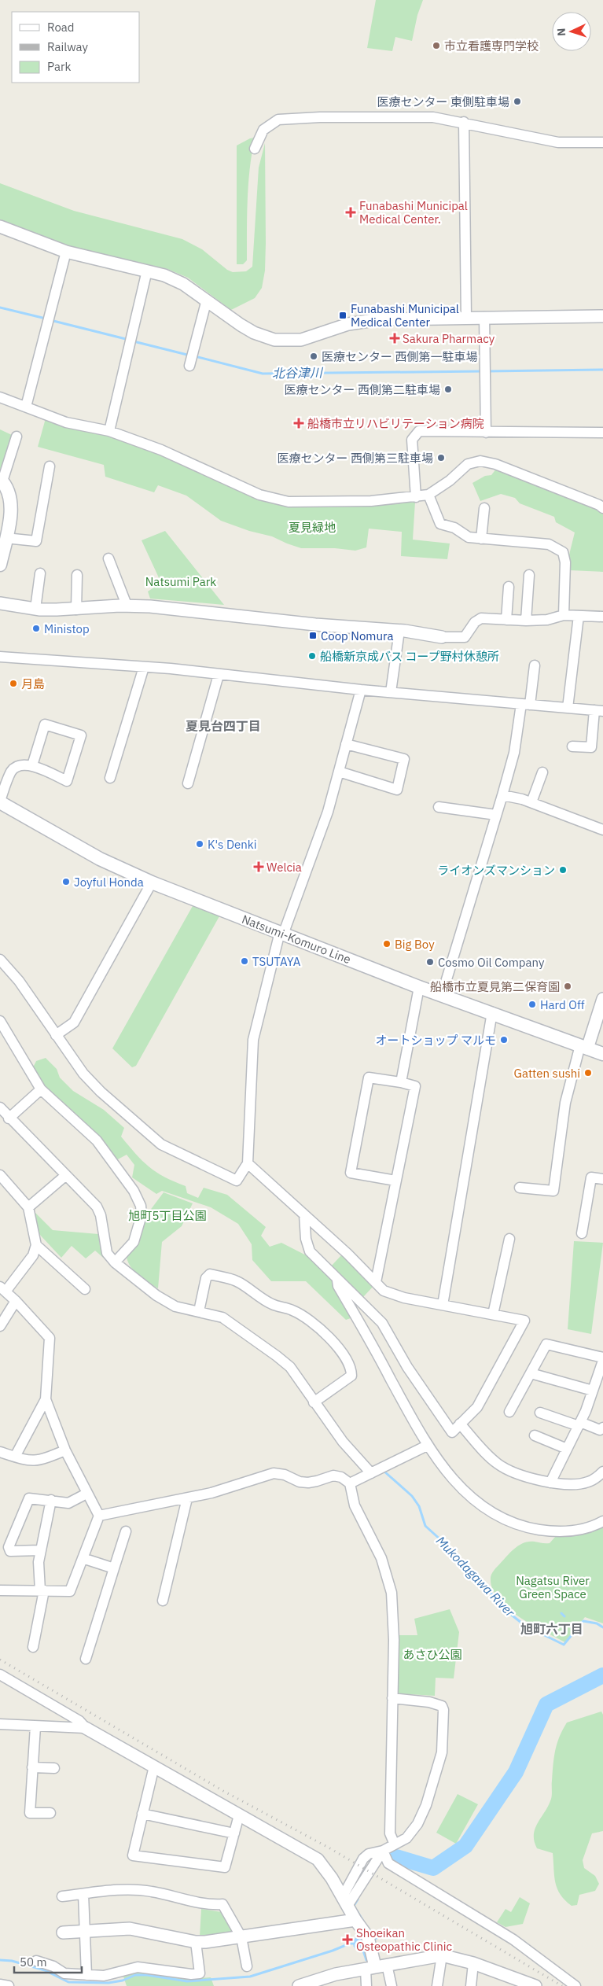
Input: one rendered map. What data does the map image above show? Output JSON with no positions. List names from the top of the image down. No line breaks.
{"streets":{"main road":["Natsumi-Komuro Line"]},"districts":["夏見台四丁目","旭町六丁目"],"water":["北谷津川","Mukodagawa River"],"parks":["夏見緑地","Natsumi Park","旭町5丁目公園","Nagatsu River Green Space","あさひ公園"],"places":{"other":["市立看護専門学校","医療センター 東側駐車場","医療センター 西側第一駐車場","医療センター 西側第二駐車場","医療センター 西側第三駐車場","Ministop","船橋新京成バス コープ野村休憩所","月島","K's Denki","ライオンズマンション","Joyful Honda","Big Boy","TSUTAYA","Cosmo Oil Company","船橋市立夏見第二保育園","Hard Off","オートショップ マルモ","Gatten sushi"],"health":["Funabashi Municipal Medical Center.","Sakura Pharmacy","船橋市立リハビリテーション病院","Welcia","Shoeikan Osteopathic Clinic"],"transit":["Funabashi Municipal Medical Center","Coop Nomura"]},"legend":["Road","Railway","Park"],"scale_bar":"50 m","north":"left"}
